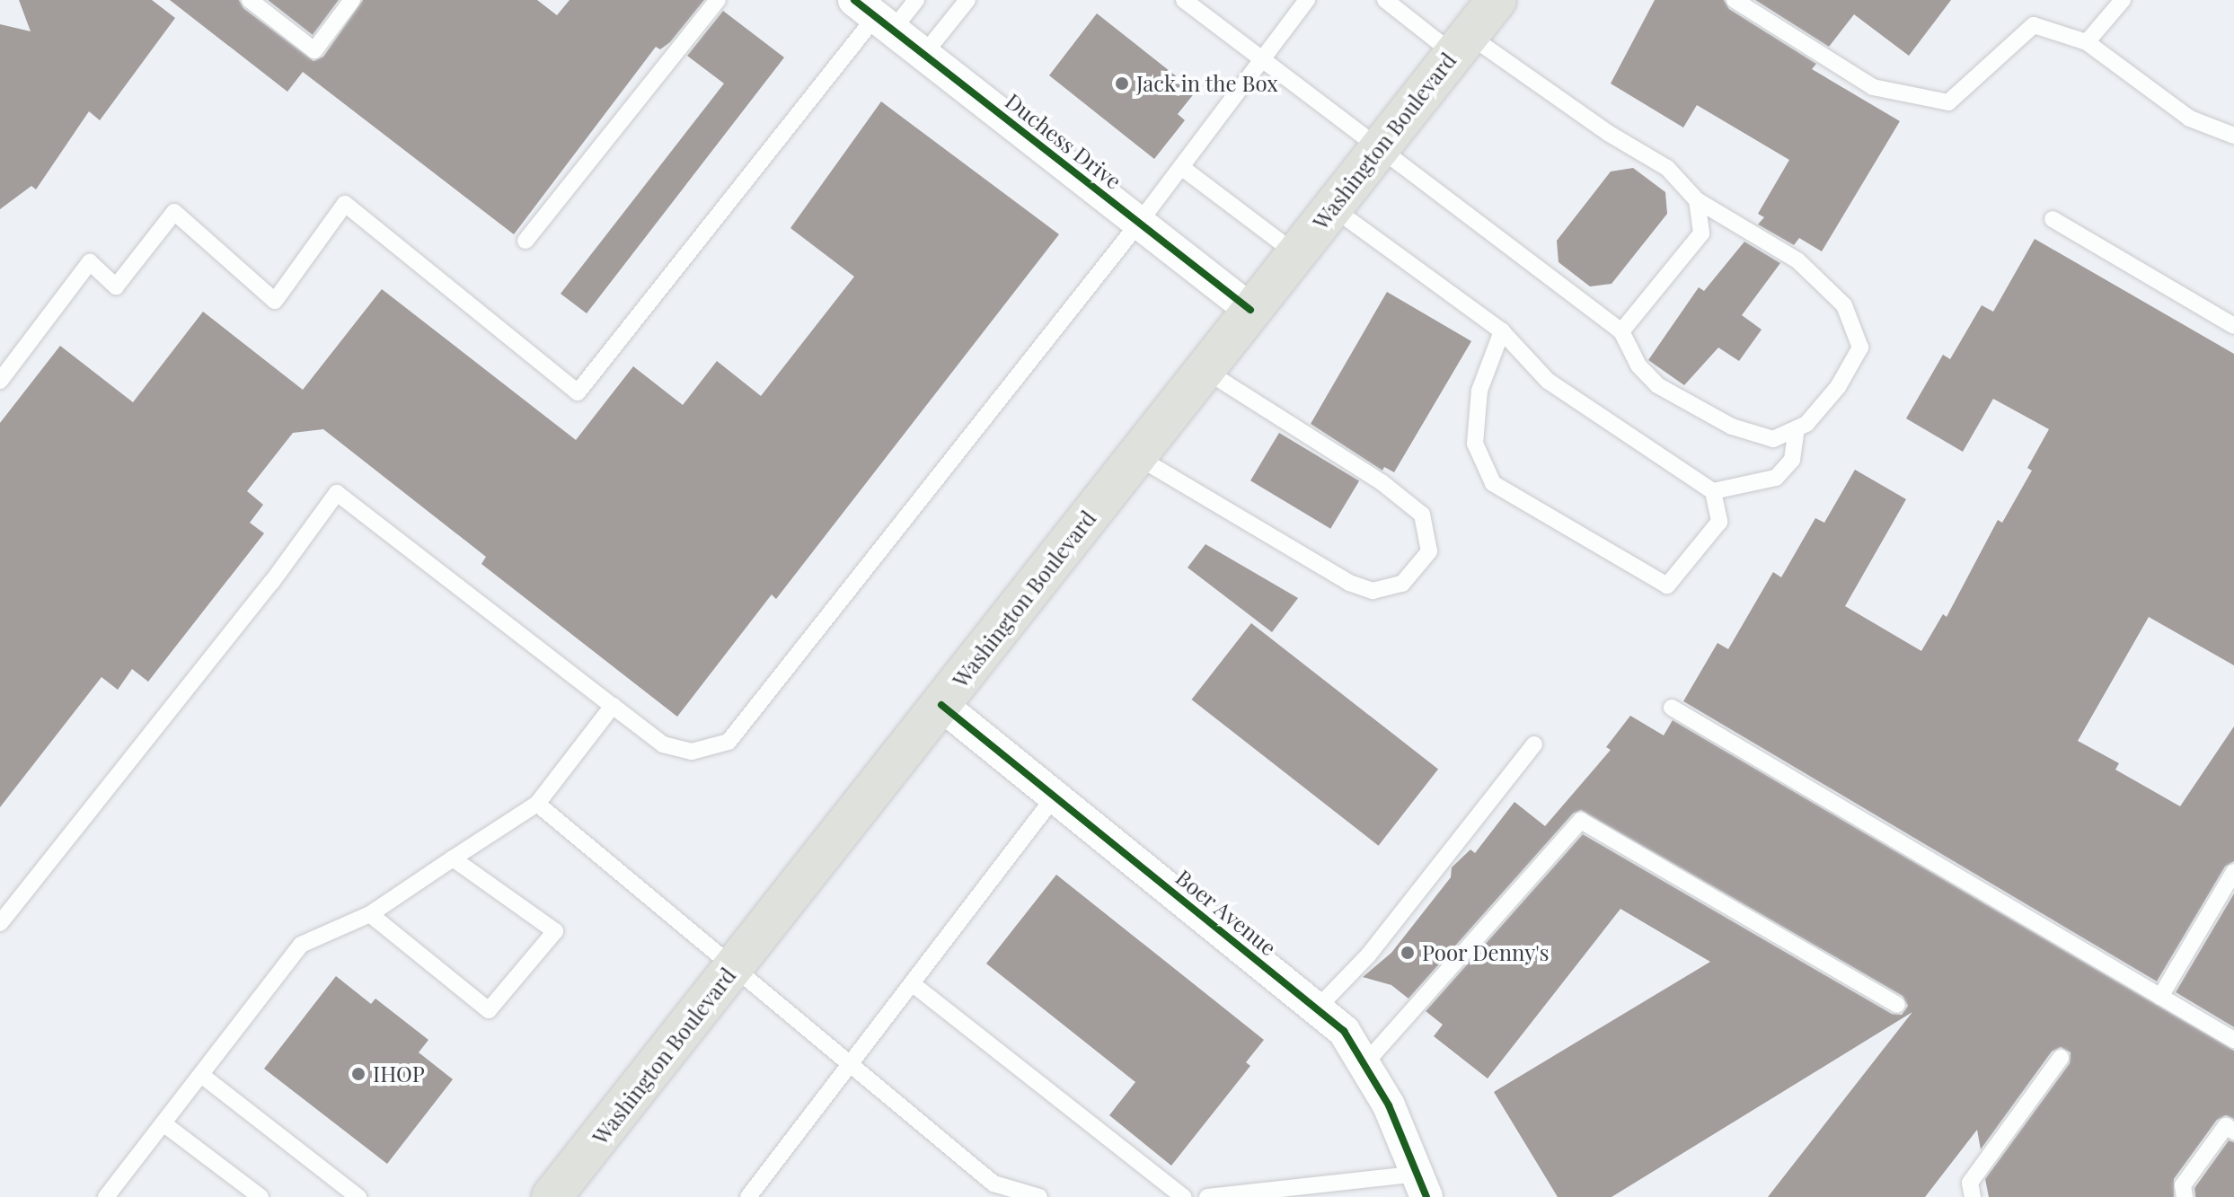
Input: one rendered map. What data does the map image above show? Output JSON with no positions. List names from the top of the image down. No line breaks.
{"streets":{"main road":["Washington Boulevard"],"street":["Duchess Drive","Boer Avenue"]},"crossings":[["Duchess Drive","Washington Boulevard"],["Washington Boulevard","Boer Avenue"]],"places":["Jack in the Box","Poor Denny's","IHOP"]}
